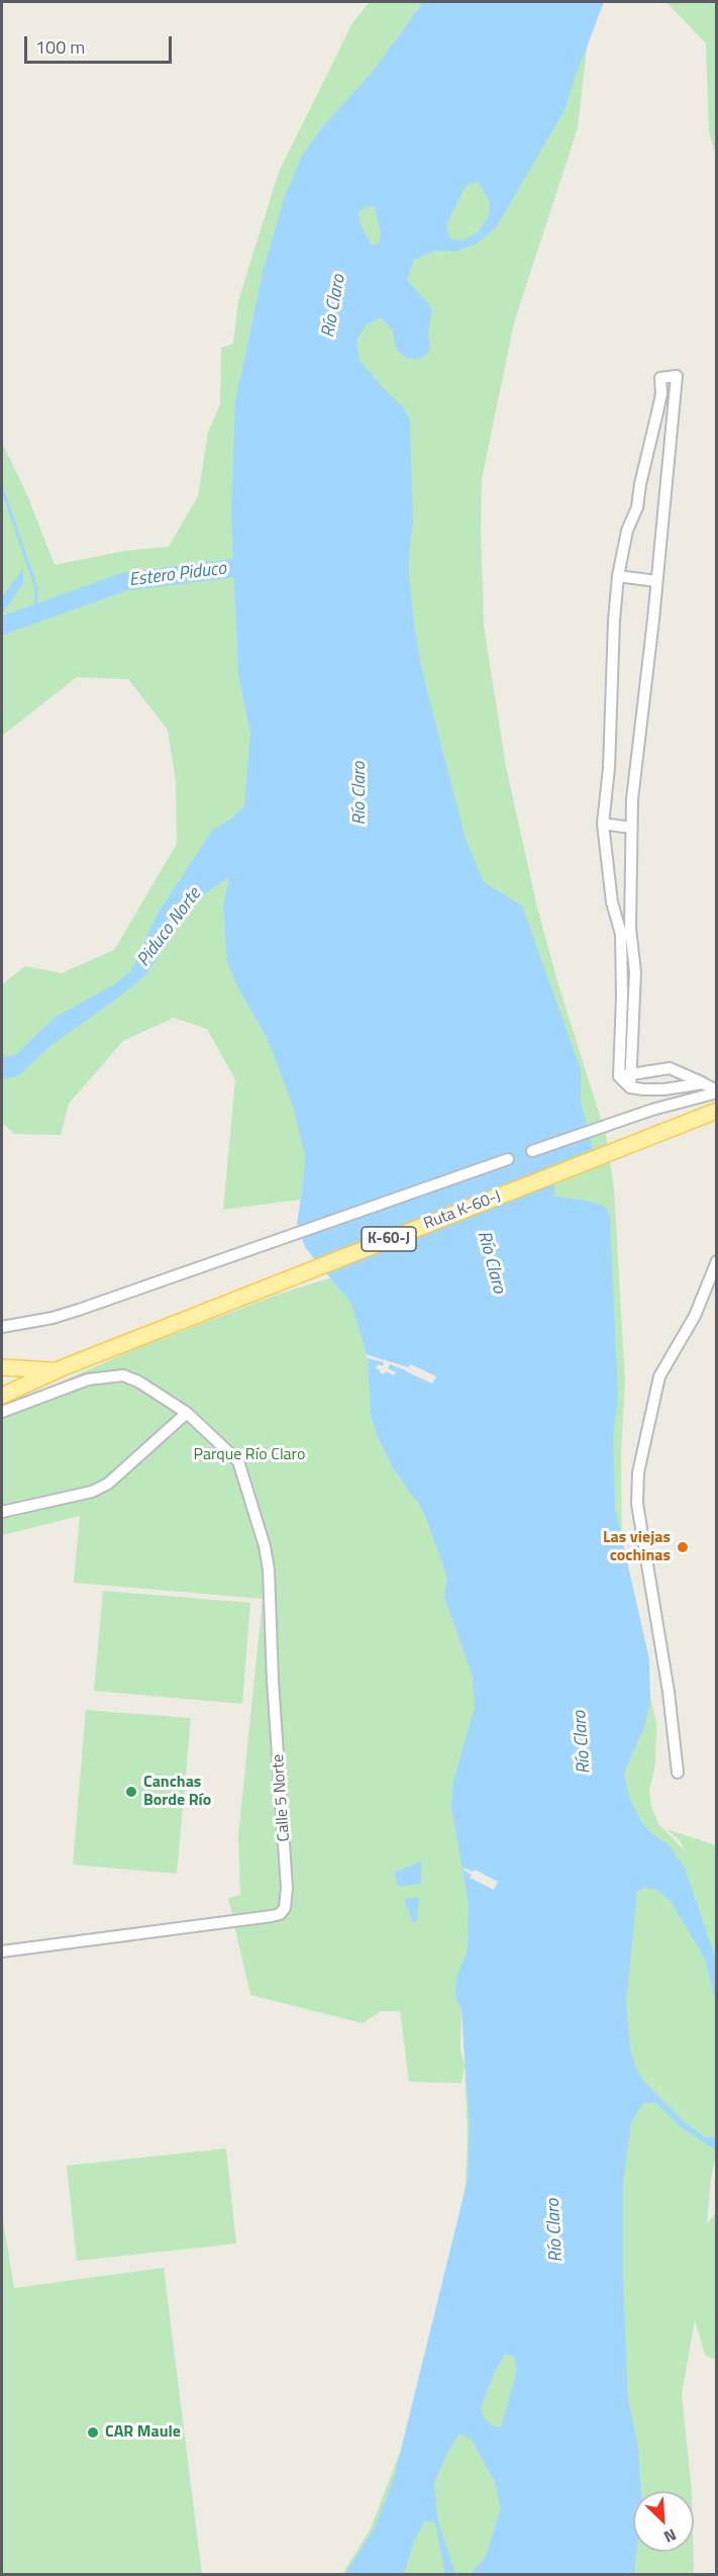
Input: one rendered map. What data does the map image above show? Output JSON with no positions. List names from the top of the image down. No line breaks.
{"streets":{"main road":["Ruta K-60-J","K-60-J"],"street":["Calle 5 Norte"]},"crossings":[["Ruta K-60-J","K-60-J"]],"water":["Río Claro","Estero Piduco","Piduco Norte"],"parks":["Parque Río Claro"],"places":["Las viejas cochinas","Canchas Borde Río","CAR Maule"],"scale_bar":"100 m","north":"bottom right"}
